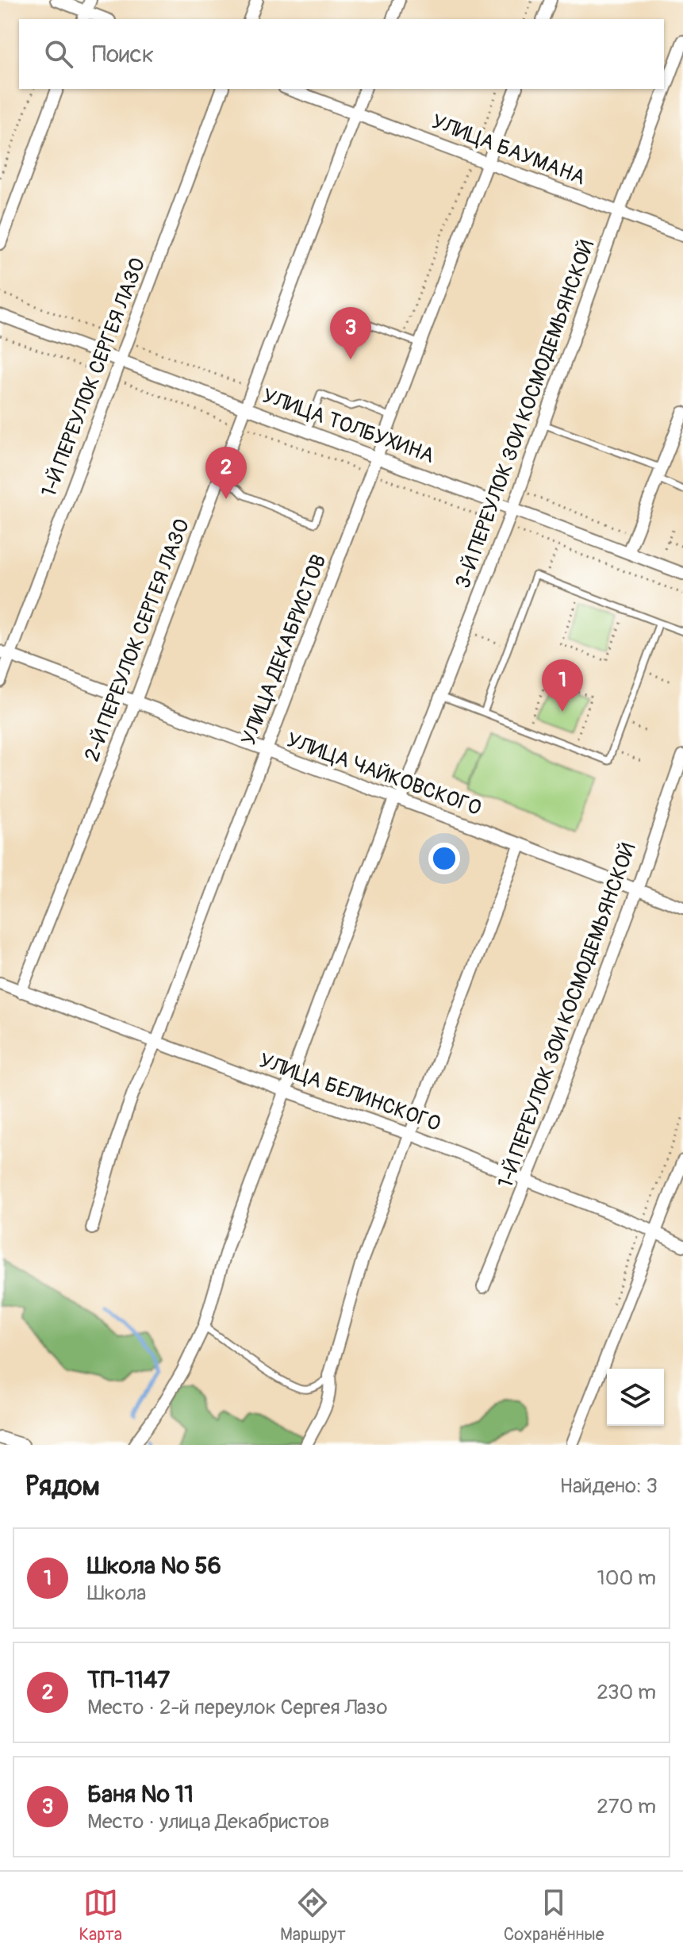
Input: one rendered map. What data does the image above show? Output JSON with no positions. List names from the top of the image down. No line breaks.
{"streets":{"street":["УЛИЦА БАУМАНА","1-Й ПЕРЕУЛОК СЕРГЕЯ ЛАЗО","3-Й ПЕРЕУЛОК ЗОИ КОСМОДЕМЬЯНСКОЙ","УЛИЦА ТОЛБУХИНА","2-Й ПЕРЕУЛОК СЕРГЕЯ ЛАЗО","УЛИЦА ДЕКАБРИСТОВ","УЛИЦА ЧАЙКОВСКОГО","1-Й ПЕРЕУЛОК ЗОИ КОСМОДЕМЬЯНСКОЙ","УЛИЦА БЕЛИНСКОГО"]},"crossings":[["УЛИЦА БАУМАНА","3-Й ПЕРЕУЛОК ЗОИ КОСМОДЕМЬЯНСКОЙ"],["УЛИЦА БАУМАНА","2-Й ПЕРЕУЛОК СЕРГЕЯ ЛАЗО"],["УЛИЦА БАУМАНА","УЛИЦА ДЕКАБРИСТОВ"],["1-Й ПЕРЕУЛОК СЕРГЕЯ ЛАЗО","УЛИЦА ТОЛБУХИНА"],["1-Й ПЕРЕУЛОК СЕРГЕЯ ЛАЗО","УЛИЦА ЧАЙКОВСКОГО"],["3-Й ПЕРЕУЛОК ЗОИ КОСМОДЕМЬЯНСКОЙ","УЛИЦА ТОЛБУХИНА"],["3-Й ПЕРЕУЛОК ЗОИ КОСМОДЕМЬЯНСКОЙ","УЛИЦА ЧАЙКОВСКОГО"],["3-Й ПЕРЕУЛОК ЗОИ КОСМОДЕМЬЯНСКОЙ","УЛИЦА БЕЛИНСКОГО"],["УЛИЦА ТОЛБУХИНА","2-Й ПЕРЕУЛОК СЕРГЕЯ ЛАЗО"],["УЛИЦА ТОЛБУХИНА","УЛИЦА ДЕКАБРИСТОВ"],["2-Й ПЕРЕУЛОК СЕРГЕЯ ЛАЗО","УЛИЦА ЧАЙКОВСКОГО"],["2-Й ПЕРЕУЛОК СЕРГЕЯ ЛАЗО","УЛИЦА БЕЛИНСКОГО"],["УЛИЦА ДЕКАБРИСТОВ","УЛИЦА ЧАЙКОВСКОГО"],["УЛИЦА ДЕКАБРИСТОВ","УЛИЦА БЕЛИНСКОГО"],["УЛИЦА ЧАЙКОВСКОГО","1-Й ПЕРЕУЛОК ЗОИ КОСМОДЕМЬЯНСКОЙ"],["1-Й ПЕРЕУЛОК ЗОИ КОСМОДЕМЬЯНСКОЙ","УЛИЦА БЕЛИНСКОГО"]],"page":{"search":"Поиск","pins":["3","2","1"],"heading":["Рядом","Найдено: 3"],"list":[{"mark":"1","name":"Школа № 56","note":"Школа","value":"100 m"},{"mark":"2","name":"ТП-1147","note":"Место · 2-й переулок Сергея Лазо","value":"230 m"},{"mark":"3","name":"Баня № 11","note":"Место · улица Декабристов","value":"270 m"}],"nav":["Карта","Маршрут","Сохранённые"]}}
